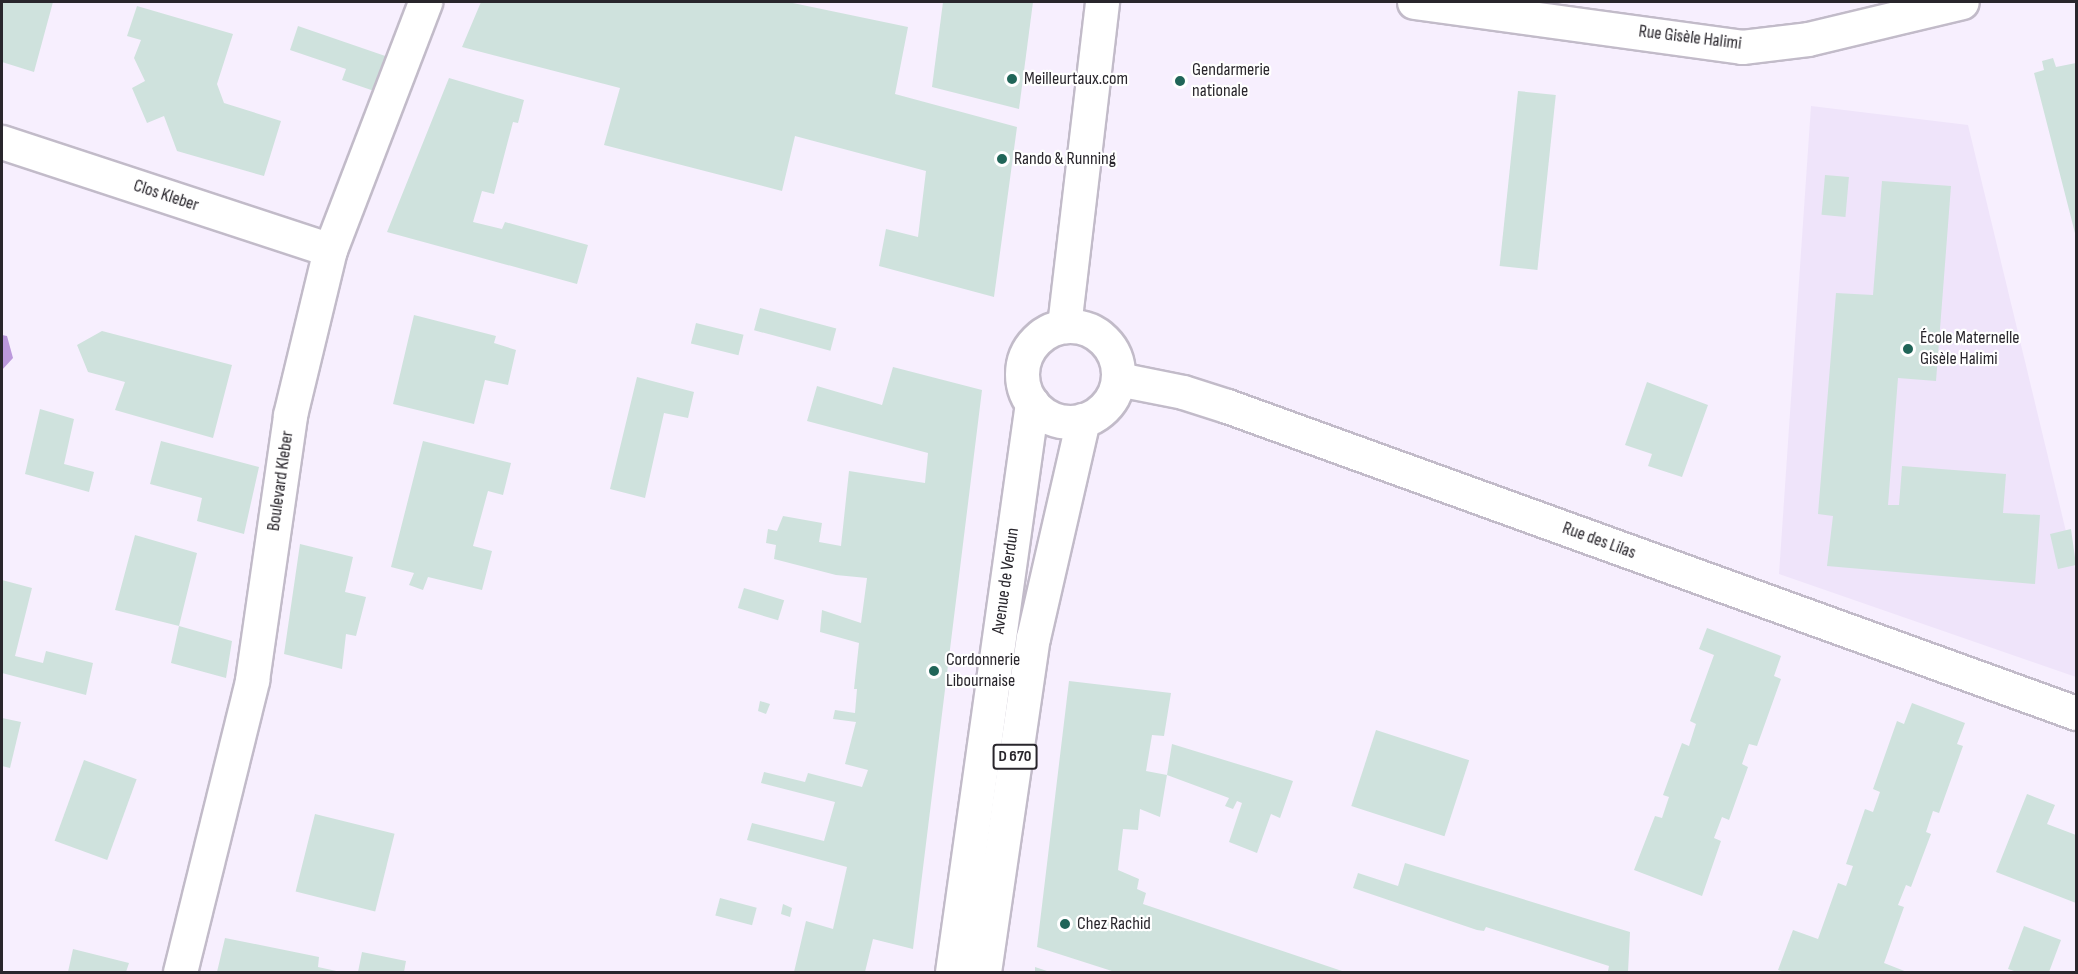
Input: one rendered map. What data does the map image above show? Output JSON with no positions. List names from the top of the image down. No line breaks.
{"streets":{"street":["Rue Gisèle Halimi","Clos Kleber","Boulevard Kleber","Rue des Lilas","Avenue de Verdun","D 670"]},"crossings":[["Clos Kleber","Boulevard Kleber"],["Rue des Lilas","Avenue de Verdun"]],"places":["Meilleurtaux.com","Gendarmerie nationale","Rando & Running","École Maternelle Gisèle Halimi","Cordonnerie Libournaise","Chez Rachid"]}
